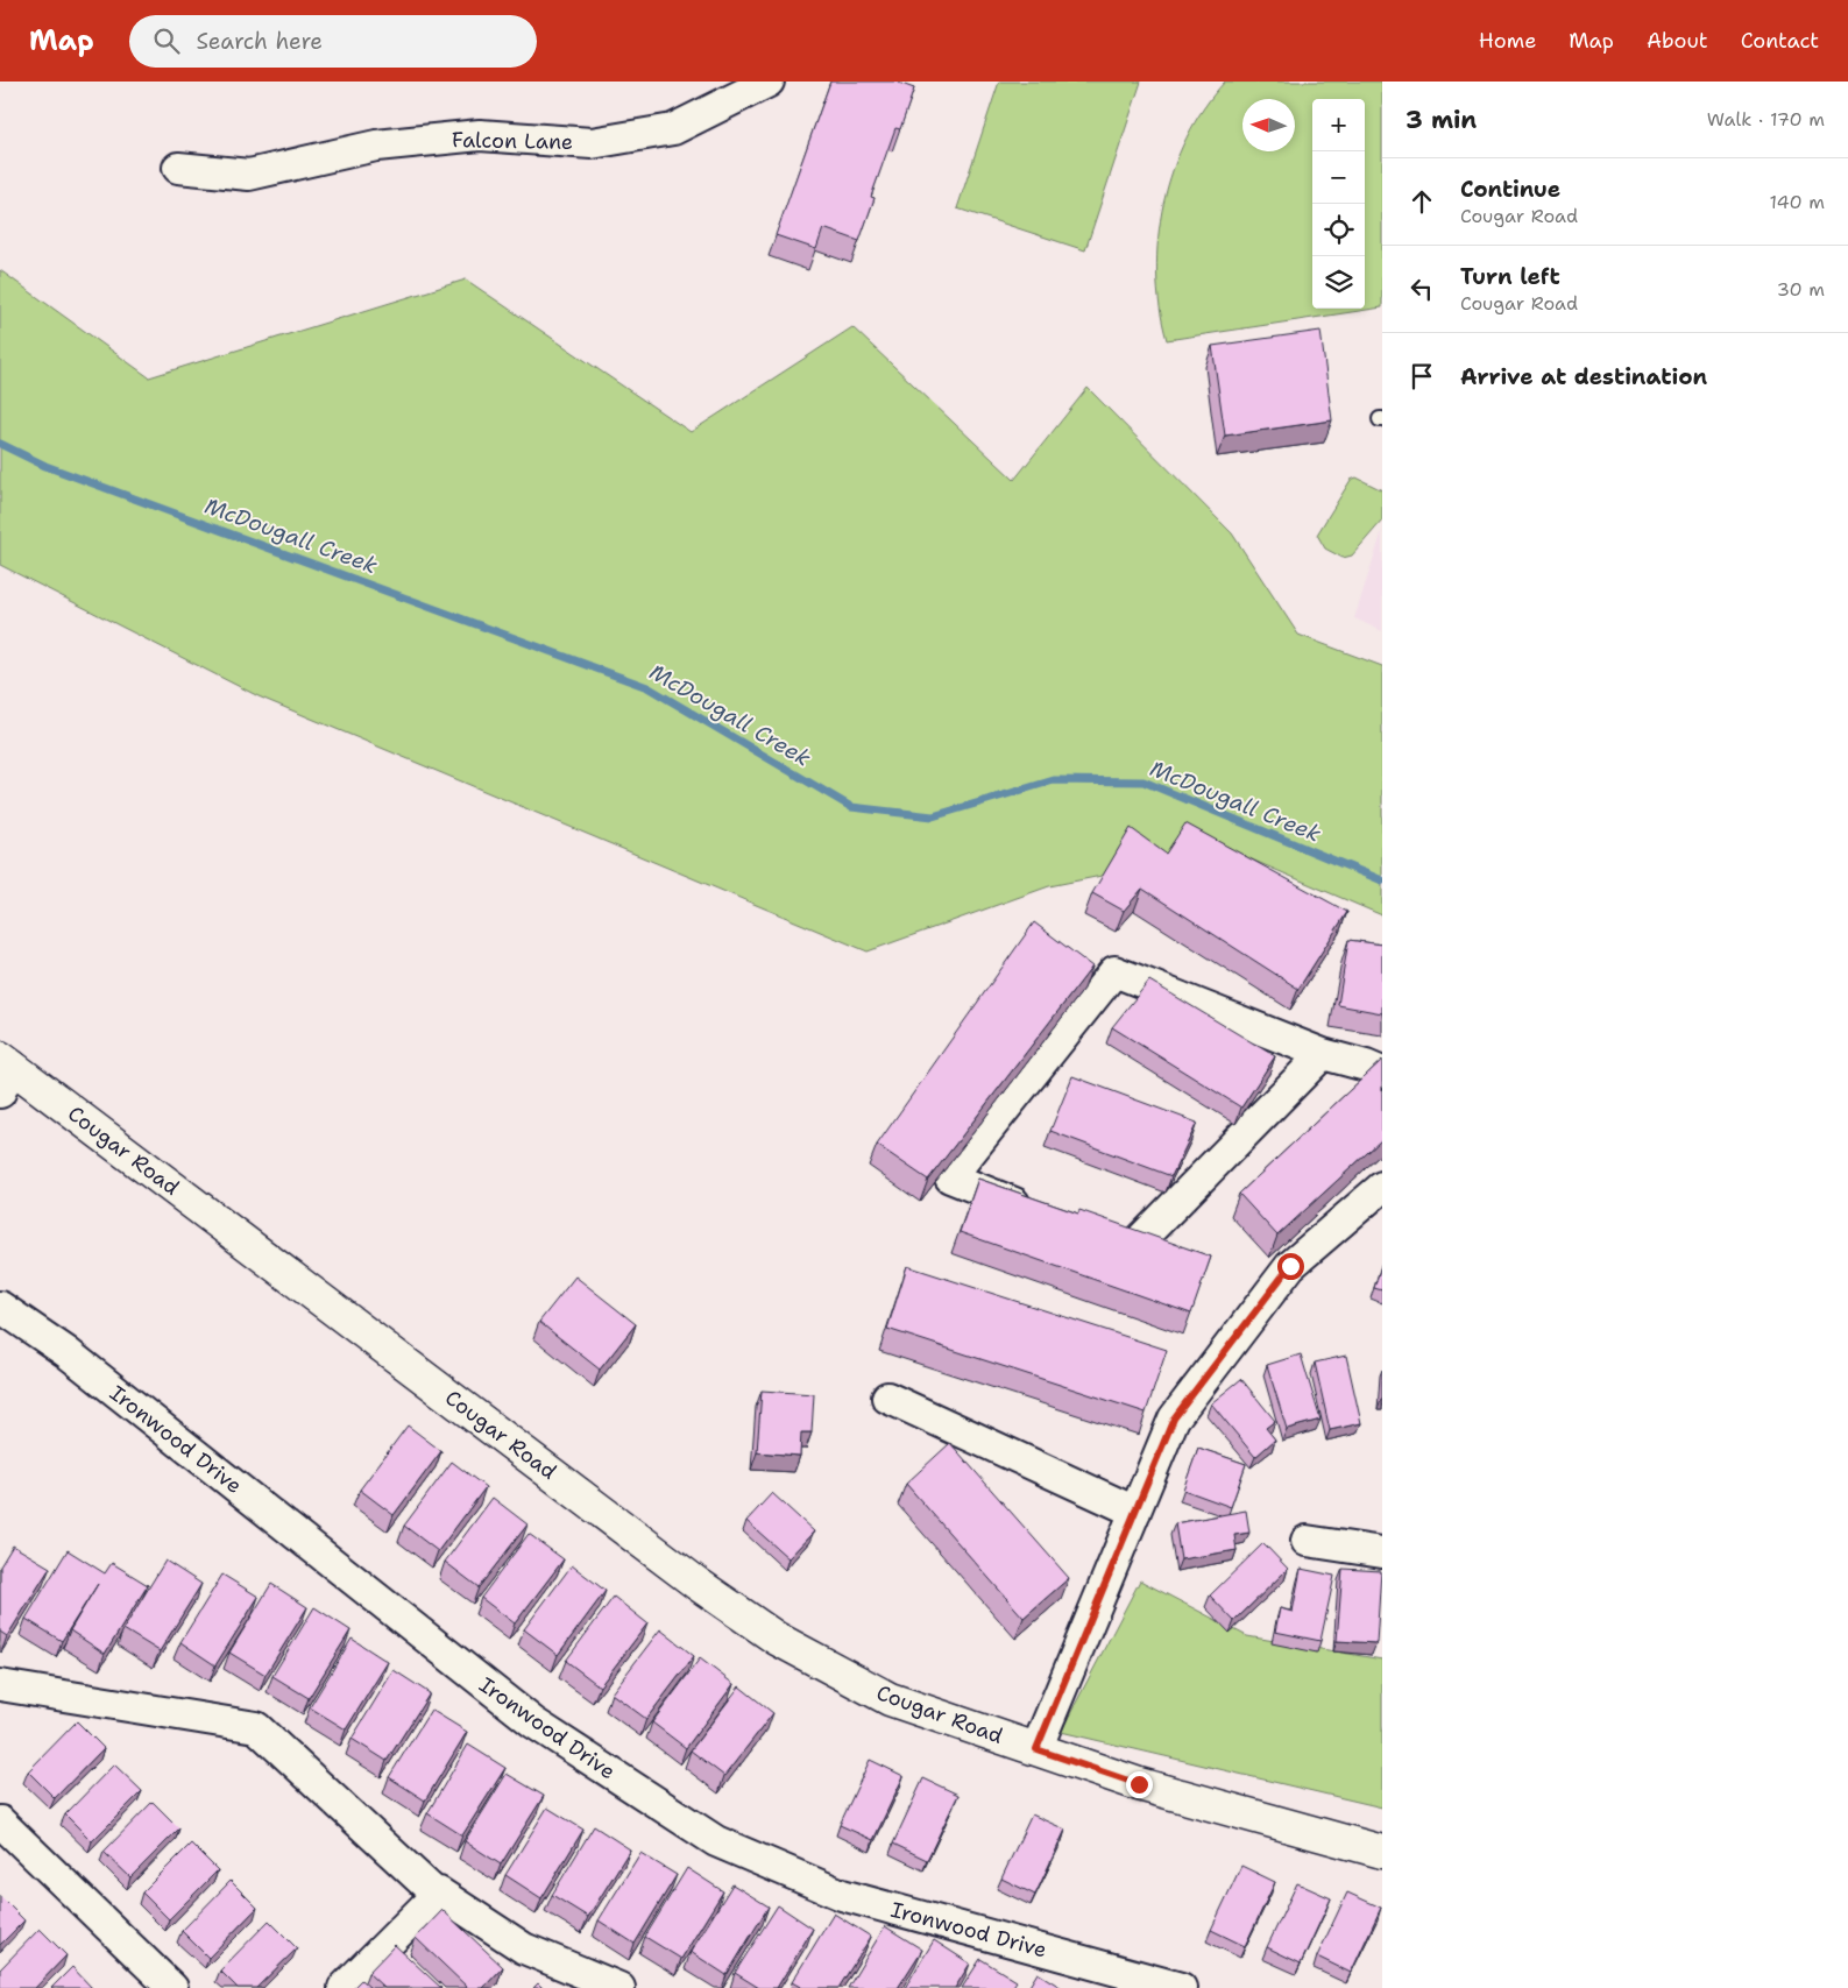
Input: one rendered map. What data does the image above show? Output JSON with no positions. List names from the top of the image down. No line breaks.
{"streets":{"street":["Falcon Lane","Cougar Road","Ironwood Drive"]},"water":["McDougall Creek"],"north":"left","page":{"header":"Map","search":"Search here","nav":["Home","Map","About","Contact"],"heading":["3 min","Walk · 170 m"],"map_buttons":["+","−"],"list":[["Continue","Cougar Road","140 m"],["Turn left","Cougar Road","30 m"],"Arrive at destination"]}}
